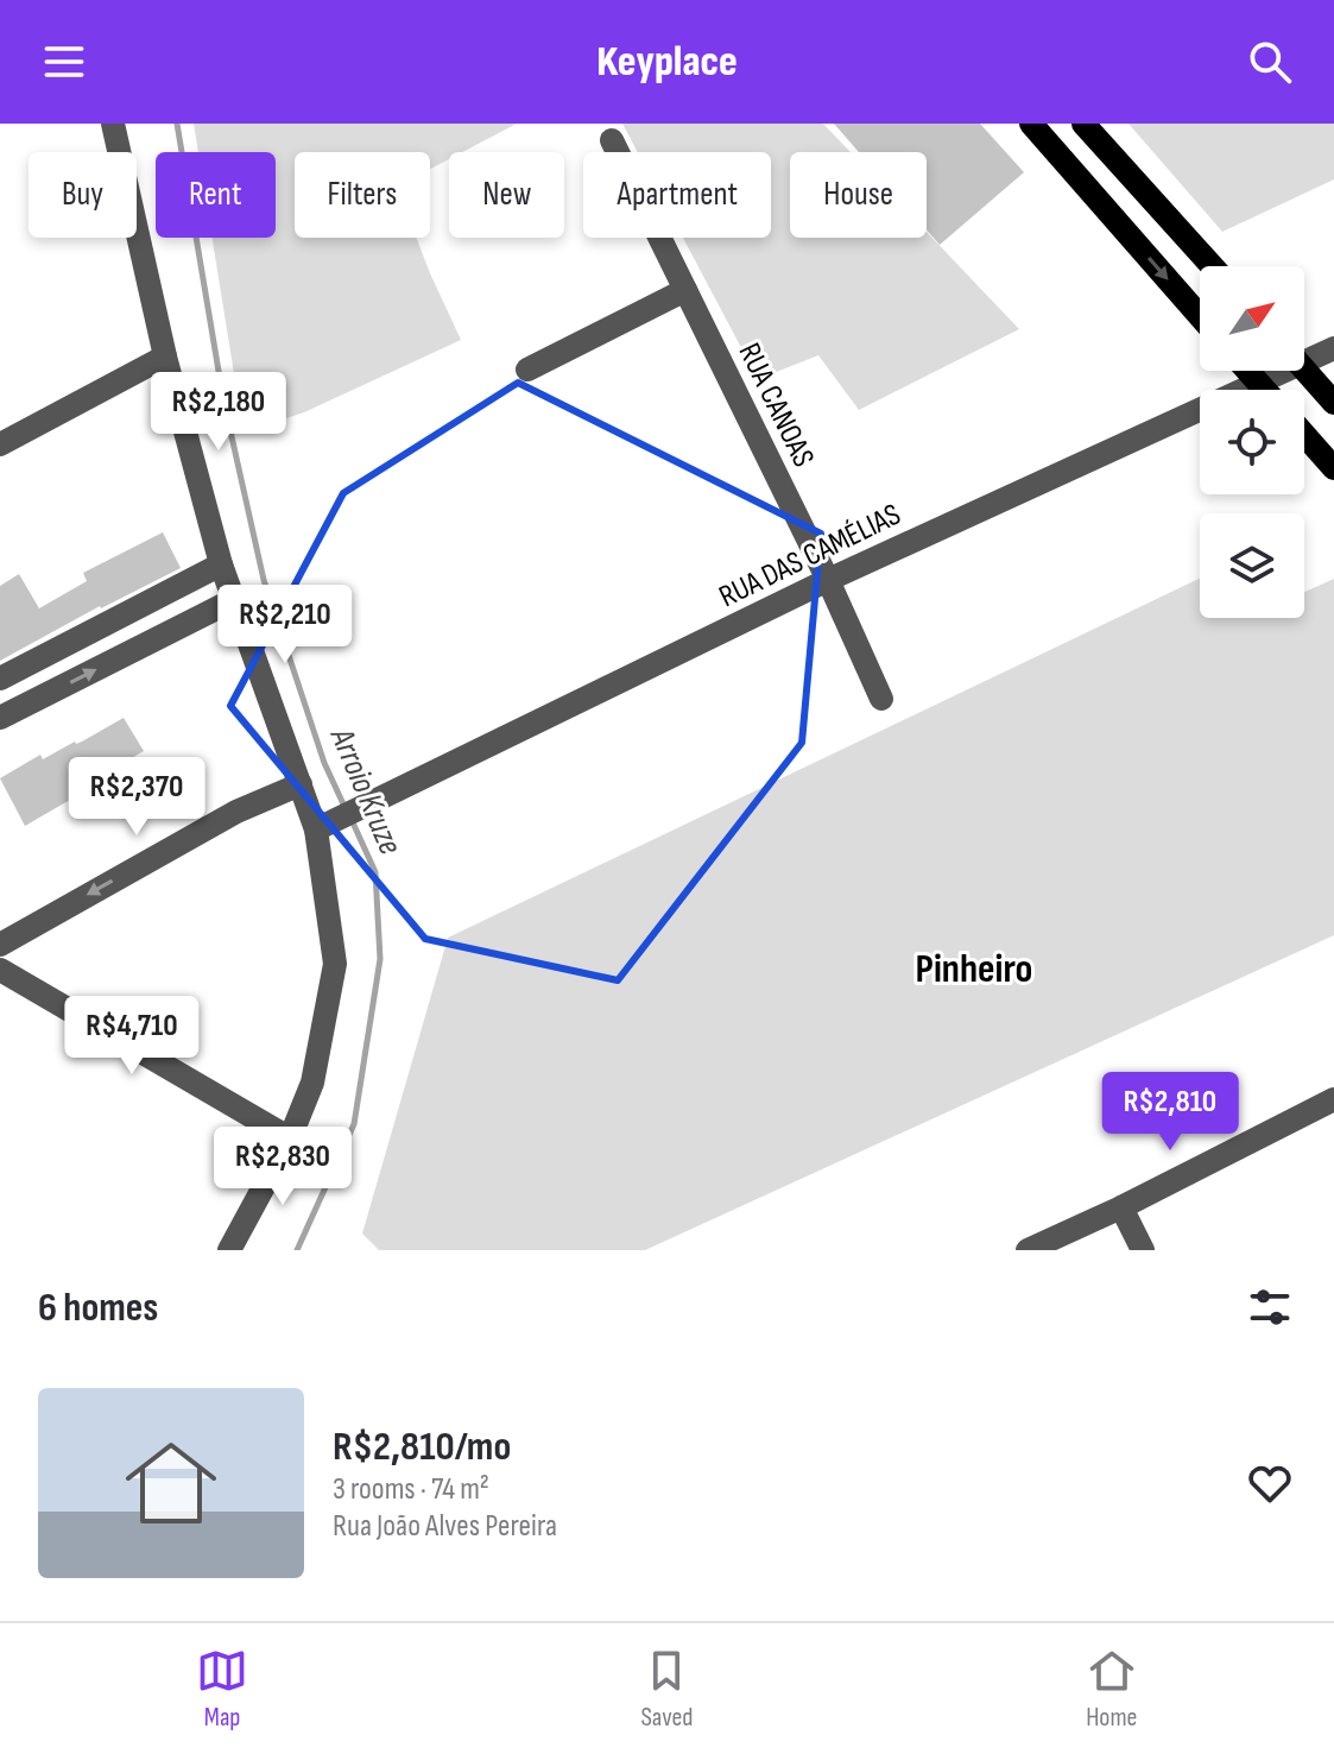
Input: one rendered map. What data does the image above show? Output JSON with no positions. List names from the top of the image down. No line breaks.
{"streets":{"street":["RUA CANOAS","RUA DAS CAMÉLIAS"]},"crossings":[["RUA CANOAS","RUA DAS CAMÉLIAS"]],"districts":["Pinheiro"],"water":["Arroio Kruze"],"north":"top right","page":{"header":"Keyplace","chip":["Buy","Rent","Filters","New","Apartment","House"],"price":["R$2,180","R$2,210","R$2,370","R$4,710","R$2,810","R$2,830"],"heading":"6 homes","list":[{"name":"R$2,810/mo","note":"3 rooms · 74 m² · Rua João Alves Pereira"}],"tabs":["Map","Saved","Home"]}}
